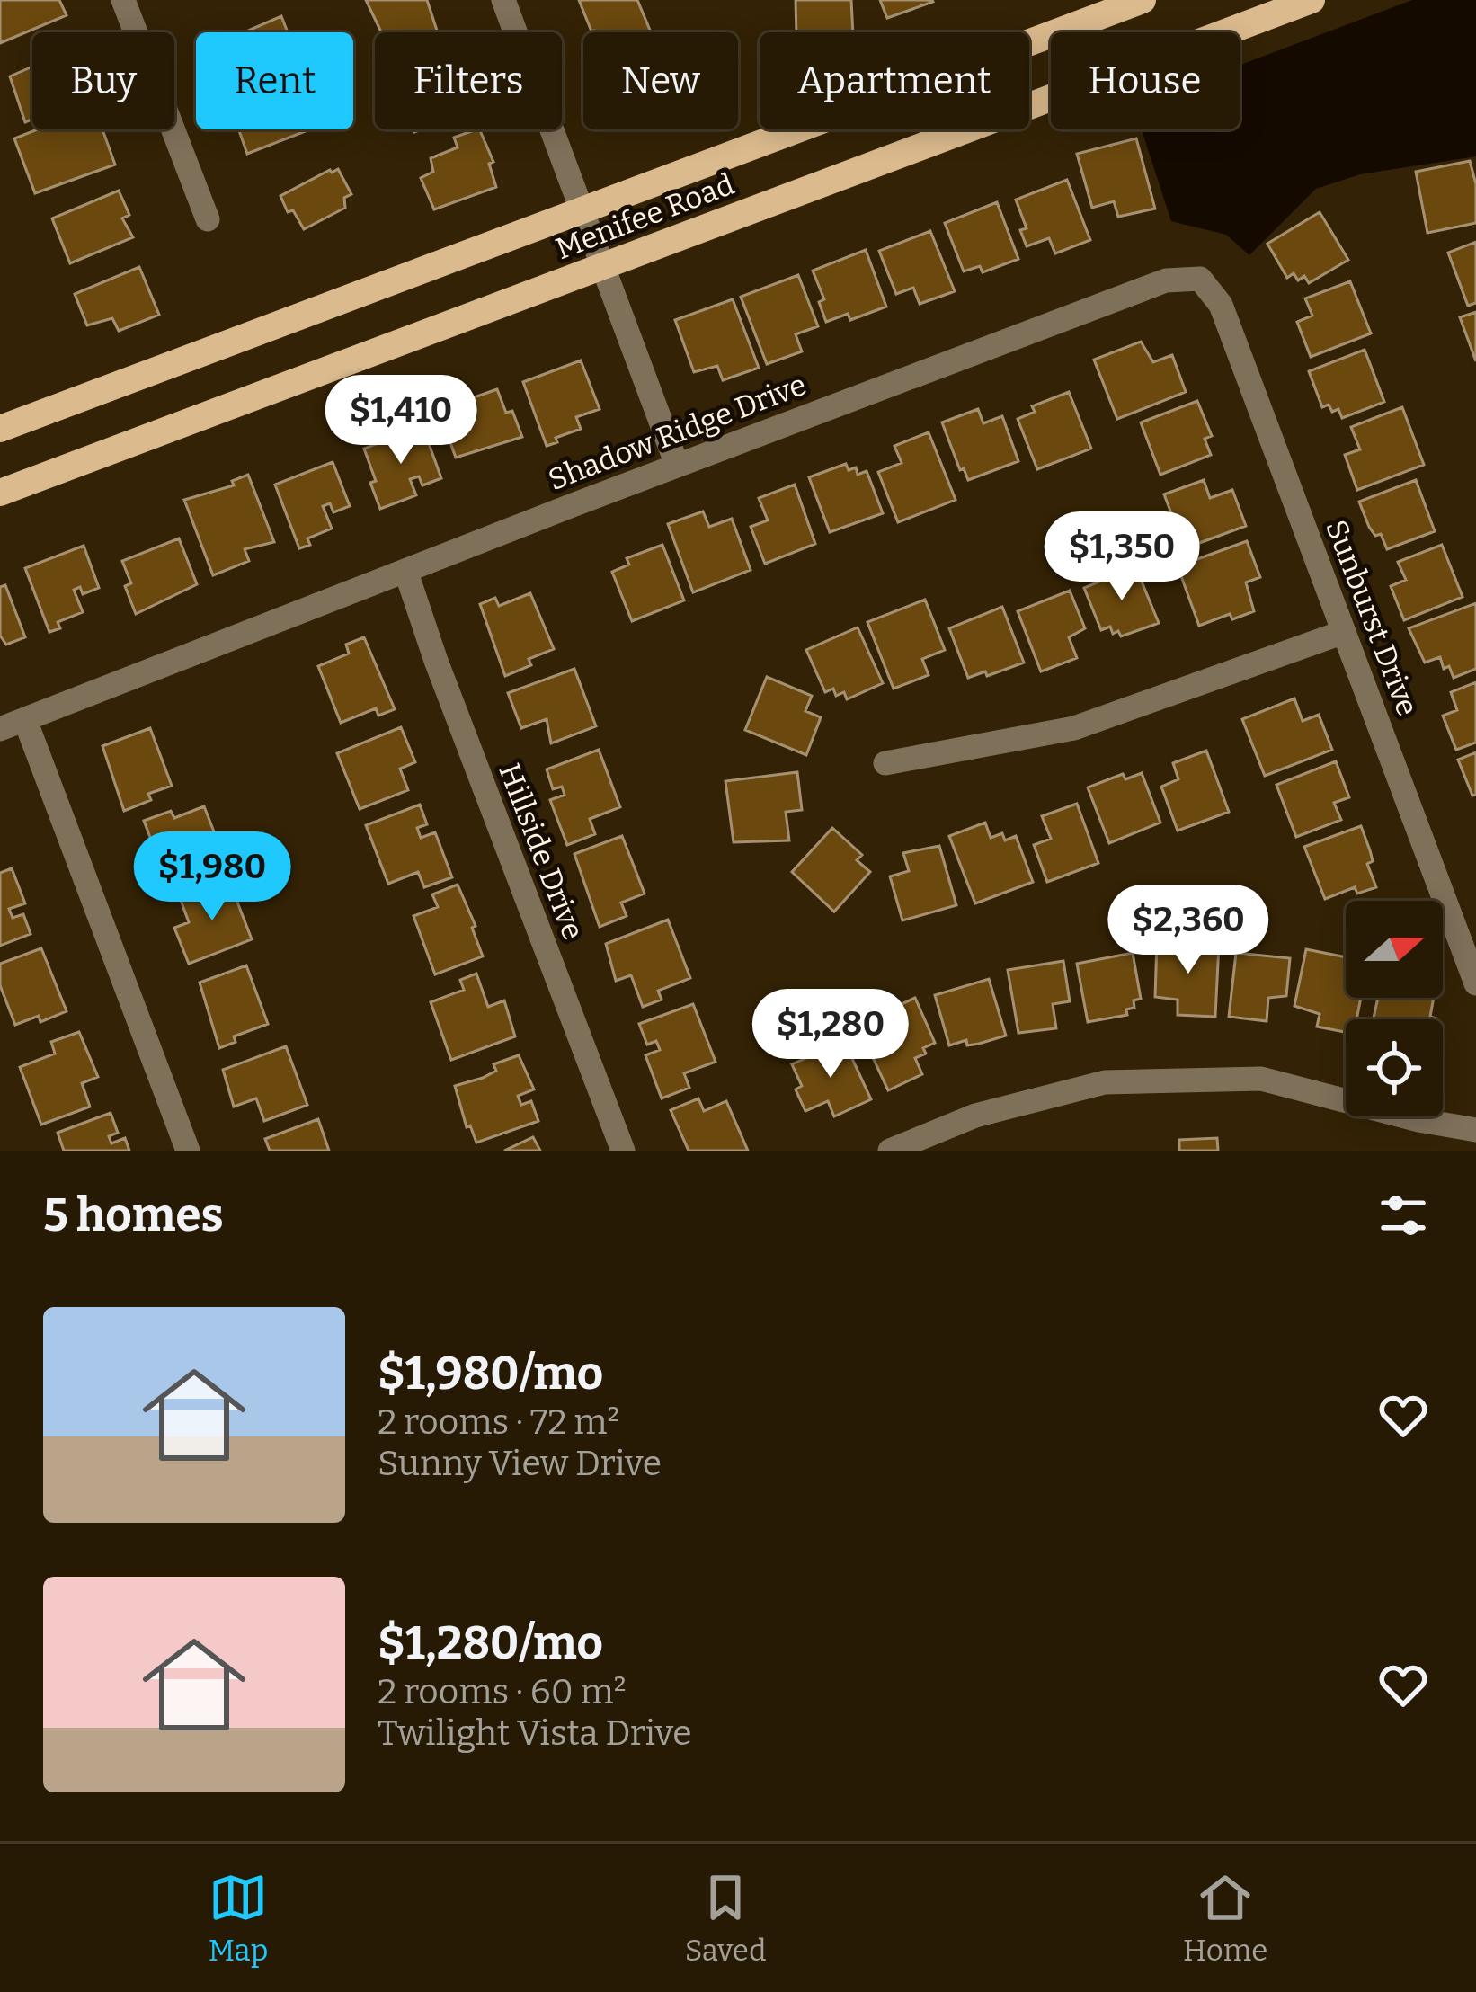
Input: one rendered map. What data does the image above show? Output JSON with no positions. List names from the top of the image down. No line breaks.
{"streets":{"main road":["Menifee Road"],"street":["Shadow Ridge Drive","Sunburst Drive","Hillside Drive"]},"crossings":[["Shadow Ridge Drive","Sunburst Drive"],["Shadow Ridge Drive","Hillside Drive"]],"north":"right","page":{"chip":["Buy","Rent","Filters","New","Apartment","House"],"price":["$1,410","$1,350","$1,980","$2,360","$1,280"],"heading":"5 homes","list":[{"name":"$1,980/mo","note":"2 rooms · 72 m² · Sunny View Drive"},{"name":"$1,280/mo","note":"2 rooms · 60 m² · Twilight Vista Drive"}],"tabs":["Map","Saved","Home"]}}
